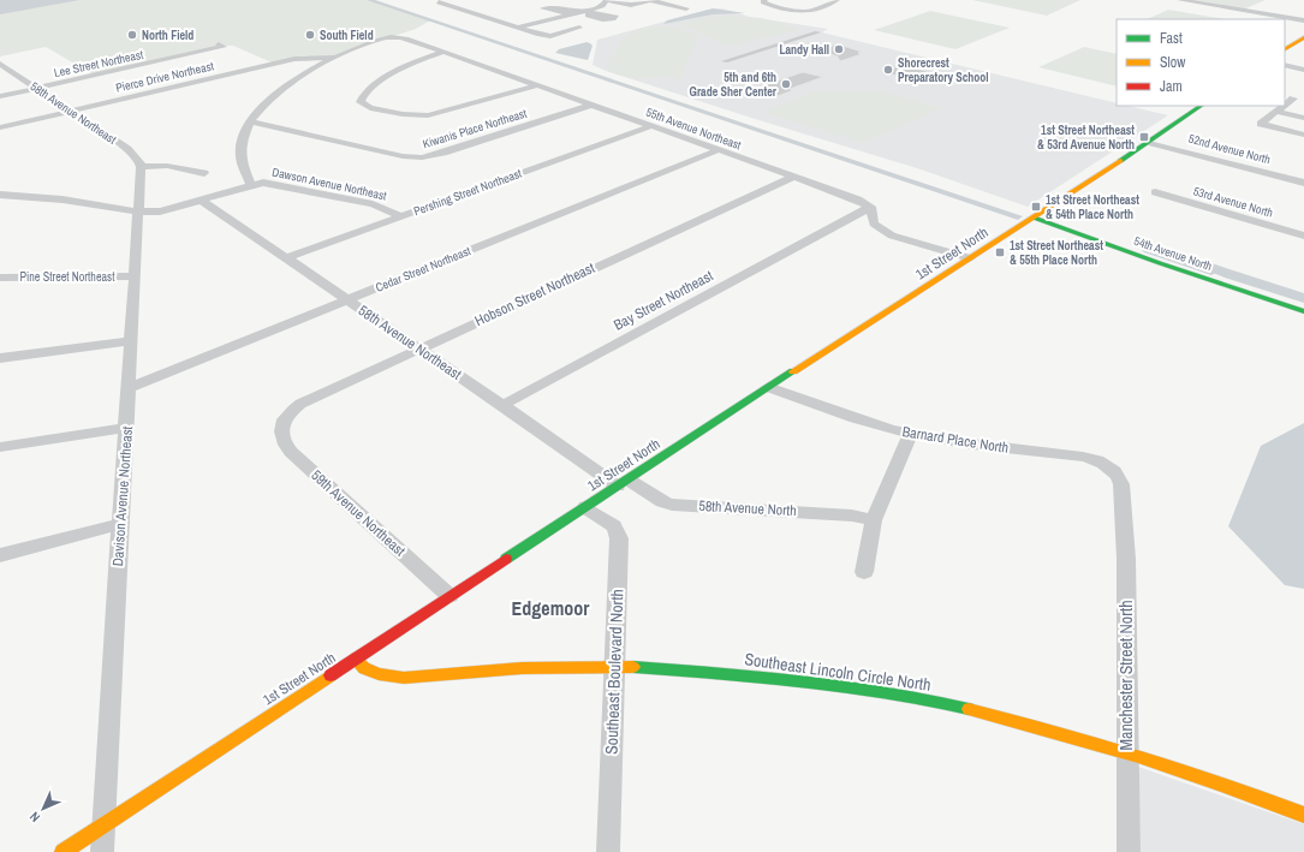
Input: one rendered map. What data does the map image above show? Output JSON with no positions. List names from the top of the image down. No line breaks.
{"streets":{"street":["Lee Street Northeast","Pierce Drive Northeast","58th Avenue Northeast","Kiwanis Place Northeast","55th Avenue Northeast","52nd Avenue North","Dawson Avenue Northeast","Pershing Street Northeast","53rd Avenue North","1st Street North","54th Avenue North","Cedar Street Northeast","Pine Street Northeast","Hobson Street Northeast","Bay Street Northeast","Barnard Place North","Davison Avenue Northeast","58th Avenue North","59th Avenue Northeast","Southeast Boulevard North","Southeast Lincoln Circle North","Manchester Street North"]},"crossings":[["Lee Street Northeast","58th Avenue Northeast"],["Pierce Drive Northeast","58th Avenue Northeast"],["Pierce Drive Northeast","55th Avenue Northeast"],["58th Avenue Northeast","Dawson Avenue Northeast"],["58th Avenue Northeast","Pershing Street Northeast"],["58th Avenue Northeast","1st Street North"],["58th Avenue Northeast","Cedar Street Northeast"],["58th Avenue Northeast","Hobson Street Northeast"],["58th Avenue Northeast","Bay Street Northeast"],["58th Avenue Northeast","Davison Avenue Northeast"],["58th Avenue Northeast","58th Avenue North"],["Kiwanis Place Northeast","55th Avenue Northeast"],["55th Avenue Northeast","Pershing Street Northeast"],["55th Avenue Northeast","Cedar Street Northeast"],["55th Avenue Northeast","Hobson Street Northeast"],["55th Avenue Northeast","Bay Street Northeast"],["52nd Avenue North","1st Street North"],["Dawson Avenue Northeast","Pershing Street Northeast"],["Dawson Avenue Northeast","Davison Avenue Northeast"],["1st Street North","54th Avenue North"],["1st Street North","Barnard Place North"],["1st Street North","Davison Avenue Northeast"],["1st Street North","58th Avenue North"],["1st Street North","59th Avenue Northeast"],["1st Street North","Southeast Boulevard North"],["1st Street North","Southeast Lincoln Circle North"],["Cedar Street Northeast","Davison Avenue Northeast"],["Pine Street Northeast","Davison Avenue Northeast"],["Hobson Street Northeast","59th Avenue Northeast"],["Barnard Place North","Manchester Street North"],["Southeast Boulevard North","Southeast Lincoln Circle North"],["Southeast Lincoln Circle North","Manchester Street North"]],"districts":["Edgemoor"],"places":{"other":["North Field","South Field","Landy Hall","Shorecrest Preparatory School","5th and 6th Grade Sher Center"],"transit":["1st Street Northeast & 53rd Avenue North","1st Street Northeast & 54th Place North","1st Street Northeast & 55th Place North"]},"legend":["Fast","Slow","Jam"],"north":"bottom left"}
